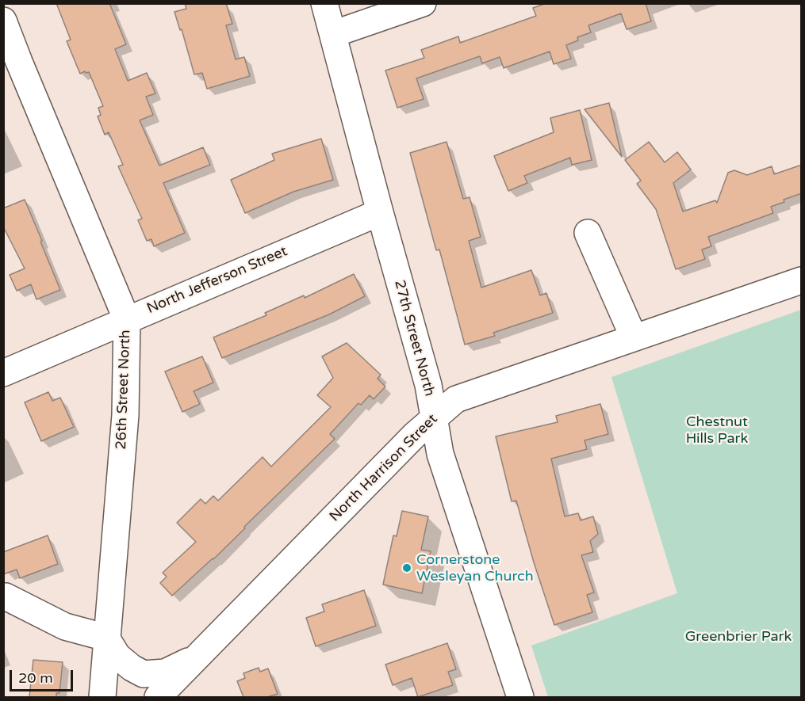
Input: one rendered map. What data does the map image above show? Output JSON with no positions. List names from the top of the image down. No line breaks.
{"streets":{"street":["North Jefferson Street","27th Street North","26th Street North","North Harrison Street"]},"crossings":[["North Jefferson Street","27th Street North"],["North Jefferson Street","26th Street North"],["27th Street North","North Harrison Street"]],"parks":["Chestnut Hills Park","Greenbrier Park"],"places":["Cornerstone Wesleyan Church"],"scale_bar":"20 m"}
